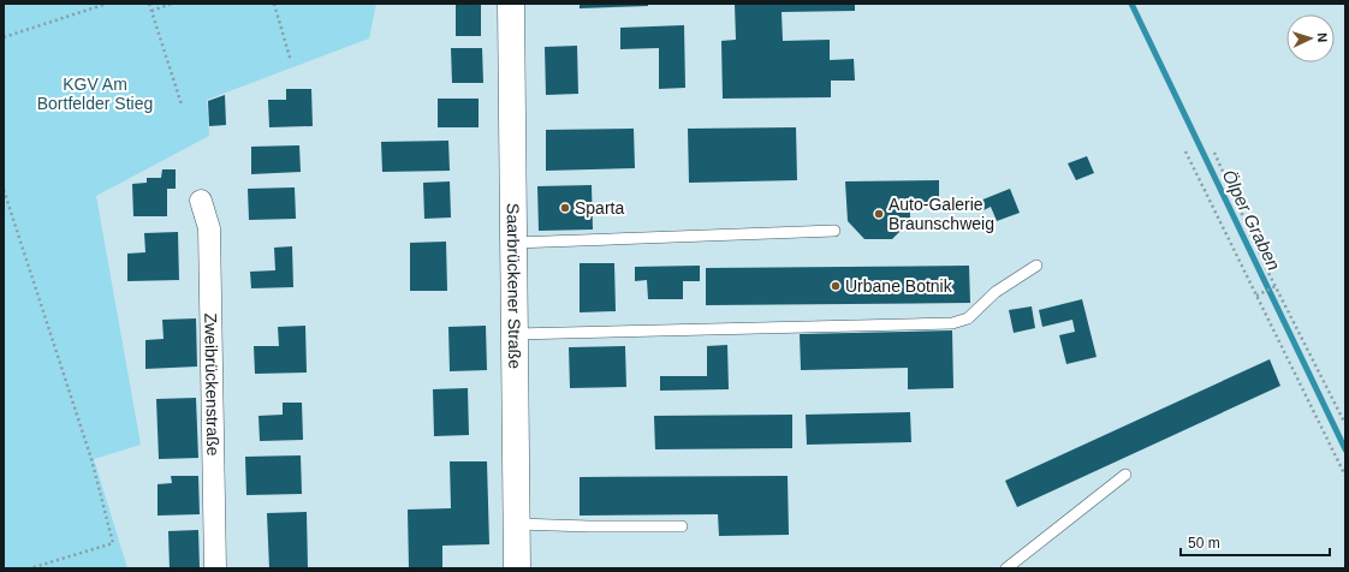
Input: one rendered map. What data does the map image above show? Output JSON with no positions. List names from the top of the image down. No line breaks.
{"streets":{"street":["Saarbrückener Straße","Zweibrückenstraße"]},"water":["Ölper Graben"],"parks":["KGV Am Bortfelder Stieg"],"places":["Sparta","Auto-Galerie Braunschweig","Urbane Botnik"],"scale_bar":"50 m","north":"right"}
